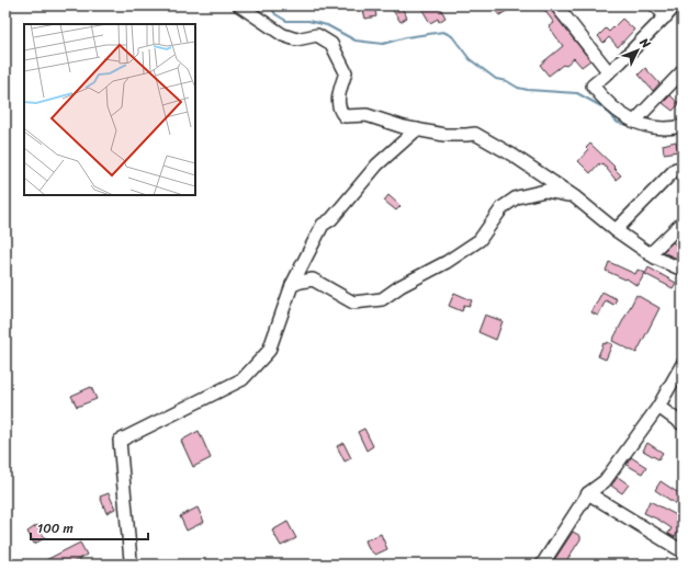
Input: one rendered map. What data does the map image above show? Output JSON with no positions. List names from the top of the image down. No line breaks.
{"scale_bar":"100 m","north":"top right"}
